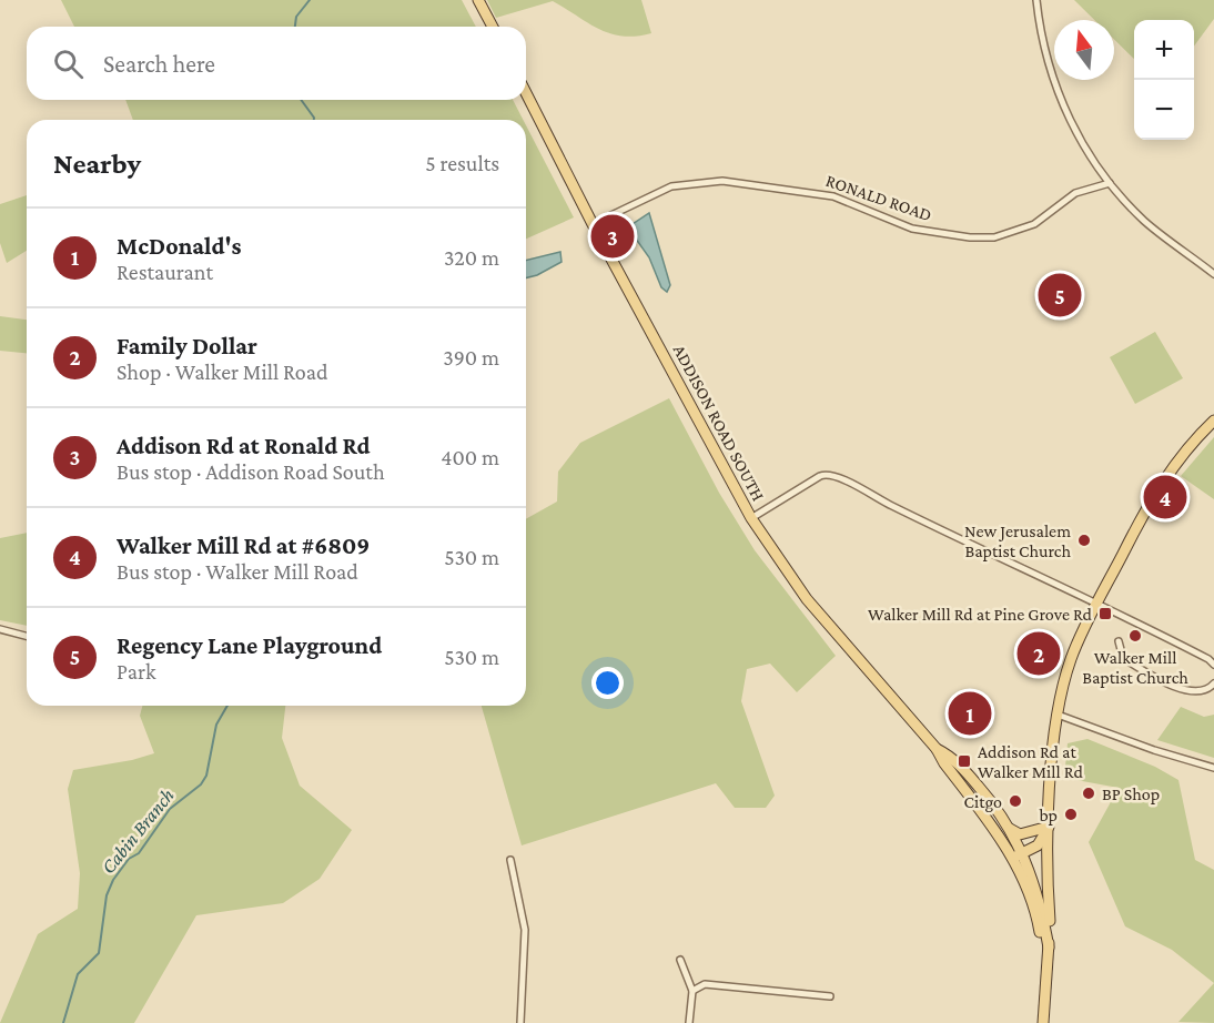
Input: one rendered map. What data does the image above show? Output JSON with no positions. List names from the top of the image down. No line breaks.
{"streets":{"main road":["ADDISON ROAD SOUTH"],"street":["RONALD ROAD"]},"crossings":[["RONALD ROAD","ADDISON ROAD SOUTH"]],"water":["Cabin Branch"],"places":{"other":["New Jerusalem Baptist Church","Walker Mill Baptist Church","BP Shop","Citgo","bp"],"transit":["Walker Mill Rd at Pine Grove Rd","Addison Rd at Walker Mill Rd"]},"north":"top","page":{"map_buttons":["+","−"],"search":"Search here","heading":["Nearby","5 results"],"list":[{"mark":"1","name":"McDonald's","note":"Restaurant","value":"320 m"},{"mark":"2","name":"Family Dollar","note":"Shop · Walker Mill Road","value":"390 m"},{"mark":"3","name":"Addison Rd at Ronald Rd","note":"Bus stop · Addison Road South","value":"400 m"},{"mark":"4","name":"Walker Mill Rd at #6809","note":"Bus stop · Walker Mill Road","value":"530 m"},{"mark":"5","name":"Regency Lane Playground","note":"Park","value":"530 m"}],"pins":["3","5","4","2","1"]}}
